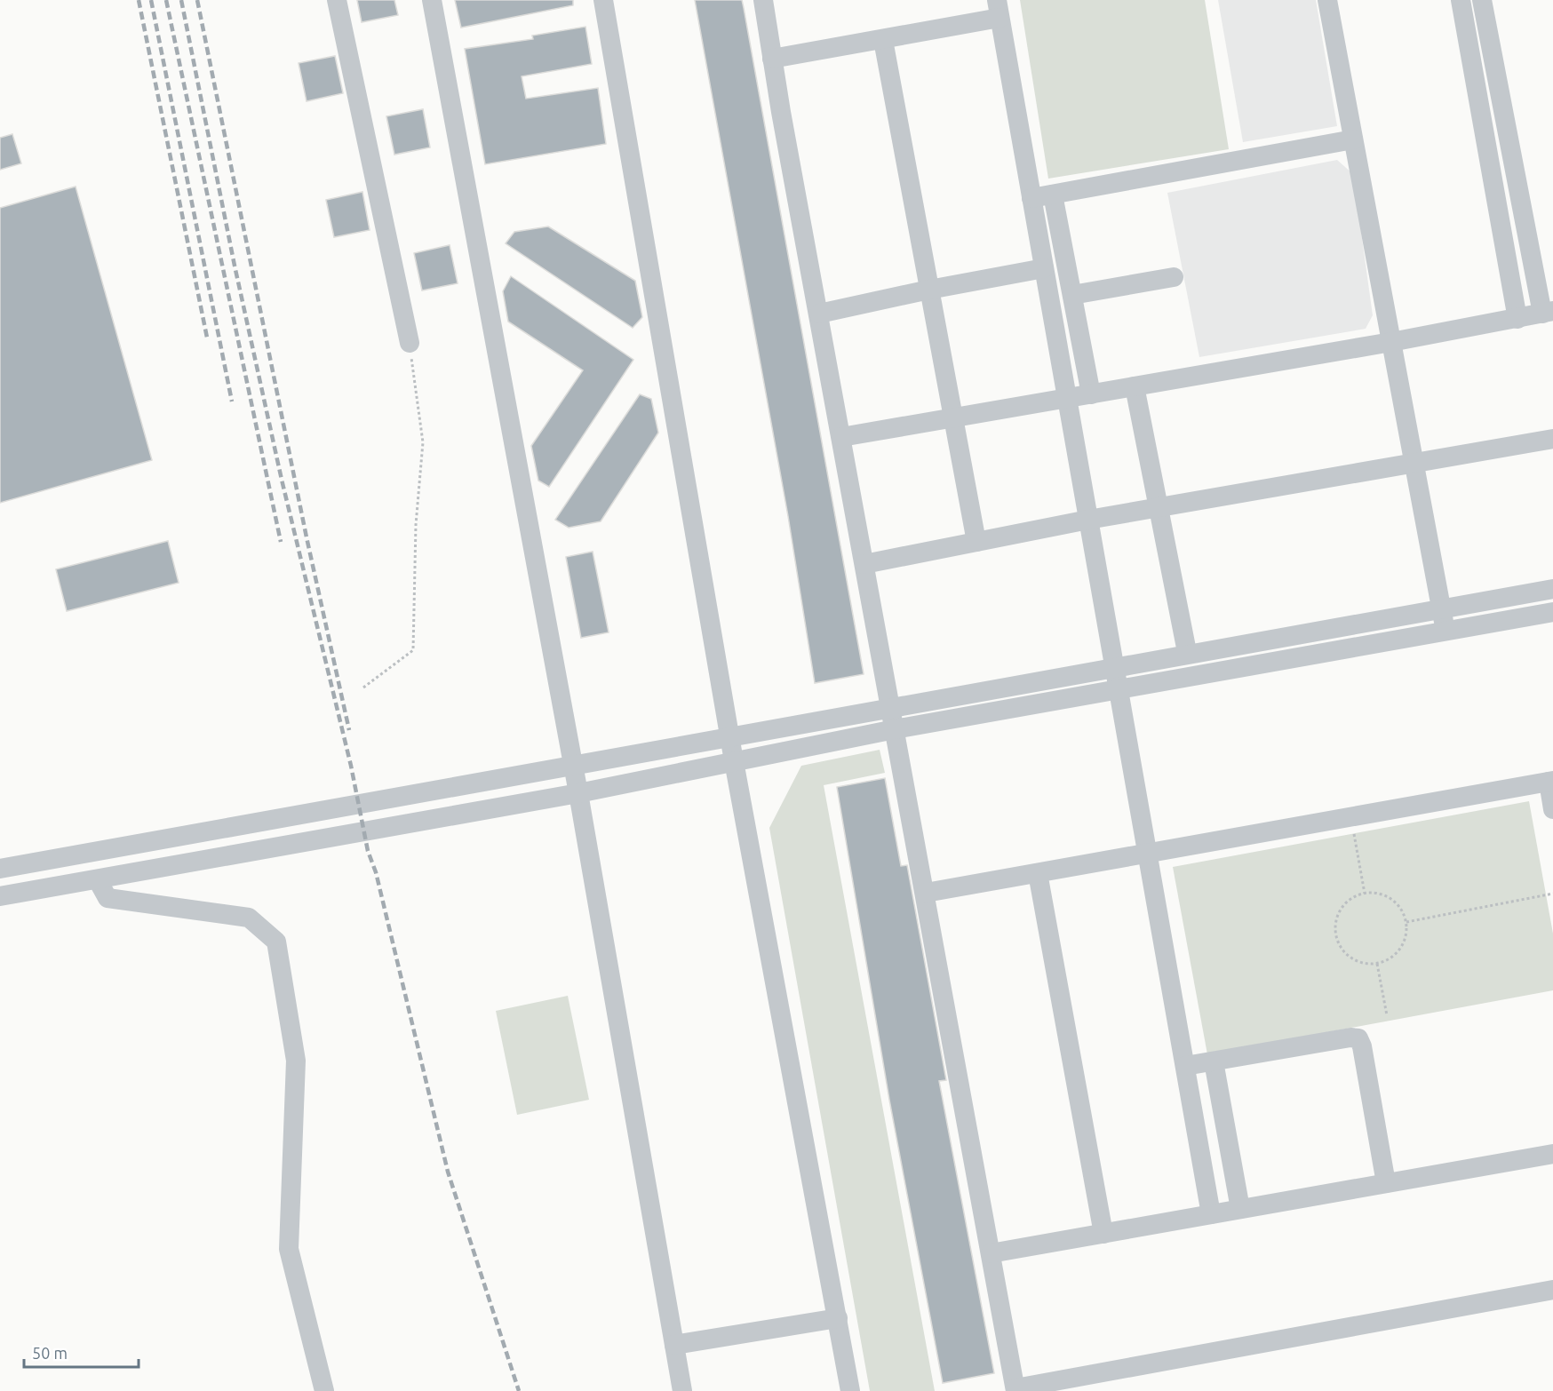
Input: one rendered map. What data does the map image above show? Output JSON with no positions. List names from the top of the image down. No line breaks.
{"scale_bar":"50 m"}
